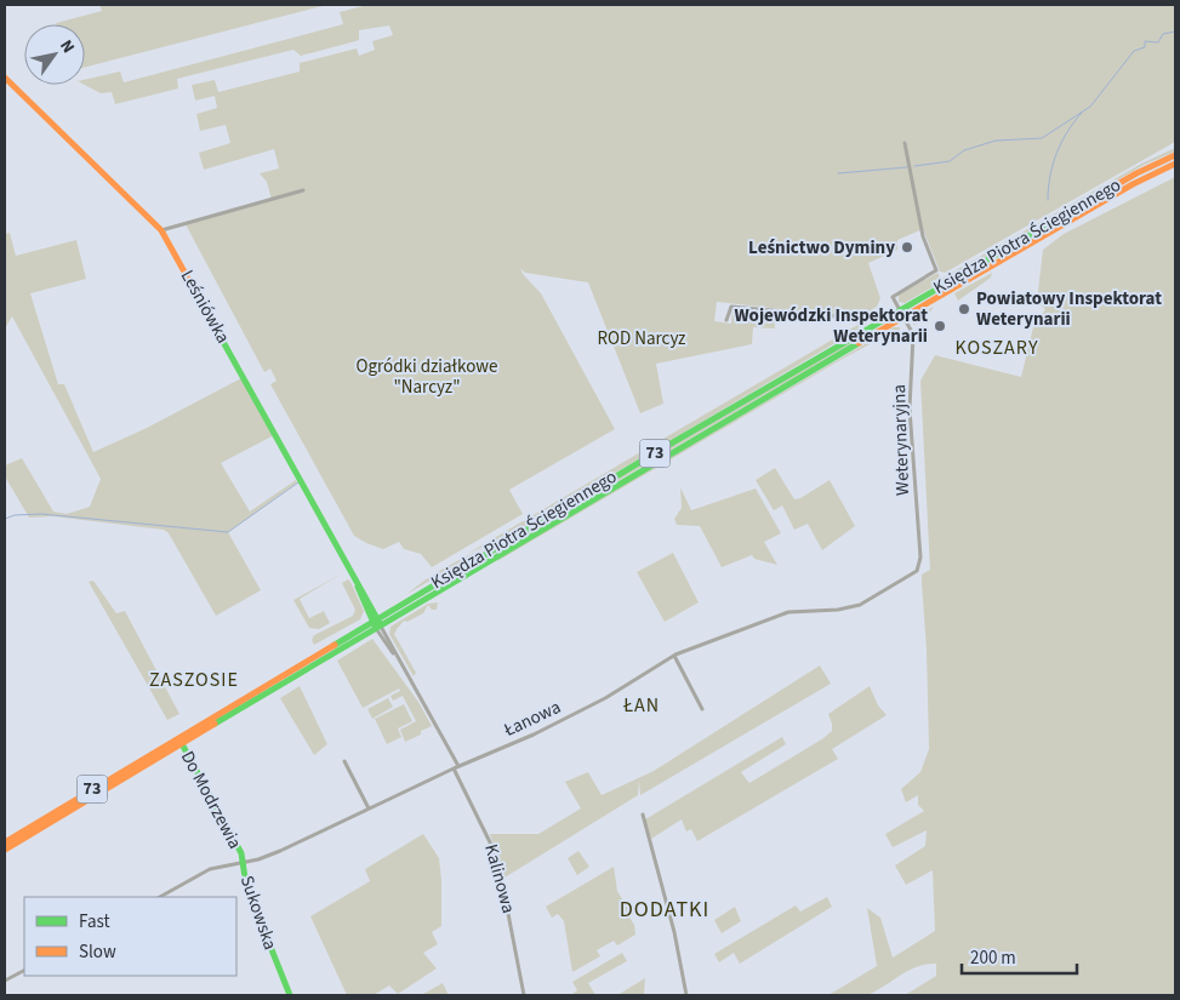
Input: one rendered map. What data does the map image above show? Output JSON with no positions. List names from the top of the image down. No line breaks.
{"streets":{"main road":["Księdza Piotra Ściegiennego","Leśniówka","73","Do Modrzewia","Sukowska"],"street":["Weterynaryjna","Łanowa","Kalinowa"]},"crossings":[["Księdza Piotra Ściegiennego","Leśniówka"],["Księdza Piotra Ściegiennego","Weterynaryjna"],["Księdza Piotra Ściegiennego","Do Modrzewia"],["Księdza Piotra Ściegiennego","Kalinowa"],["Leśniówka","Kalinowa"],["Weterynaryjna","Łanowa"],["Łanowa","Do Modrzewia"],["Łanowa","Kalinowa"],["Łanowa","Sukowska"],["Do Modrzewia","Sukowska"]],"districts":["KOSZARY","ZASZOSIE","ŁAN","DODATKI"],"parks":["ROD Narcyz","Ogródki działkowe \"Narcyz\""],"places":["Leśnictwo Dyminy","Powiatowy Inspektorat Weterynarii","Wojewódzki Inspektorat Weterynarii"],"legend":["Fast","Slow"],"scale_bar":"200 m","north":"top right"}
